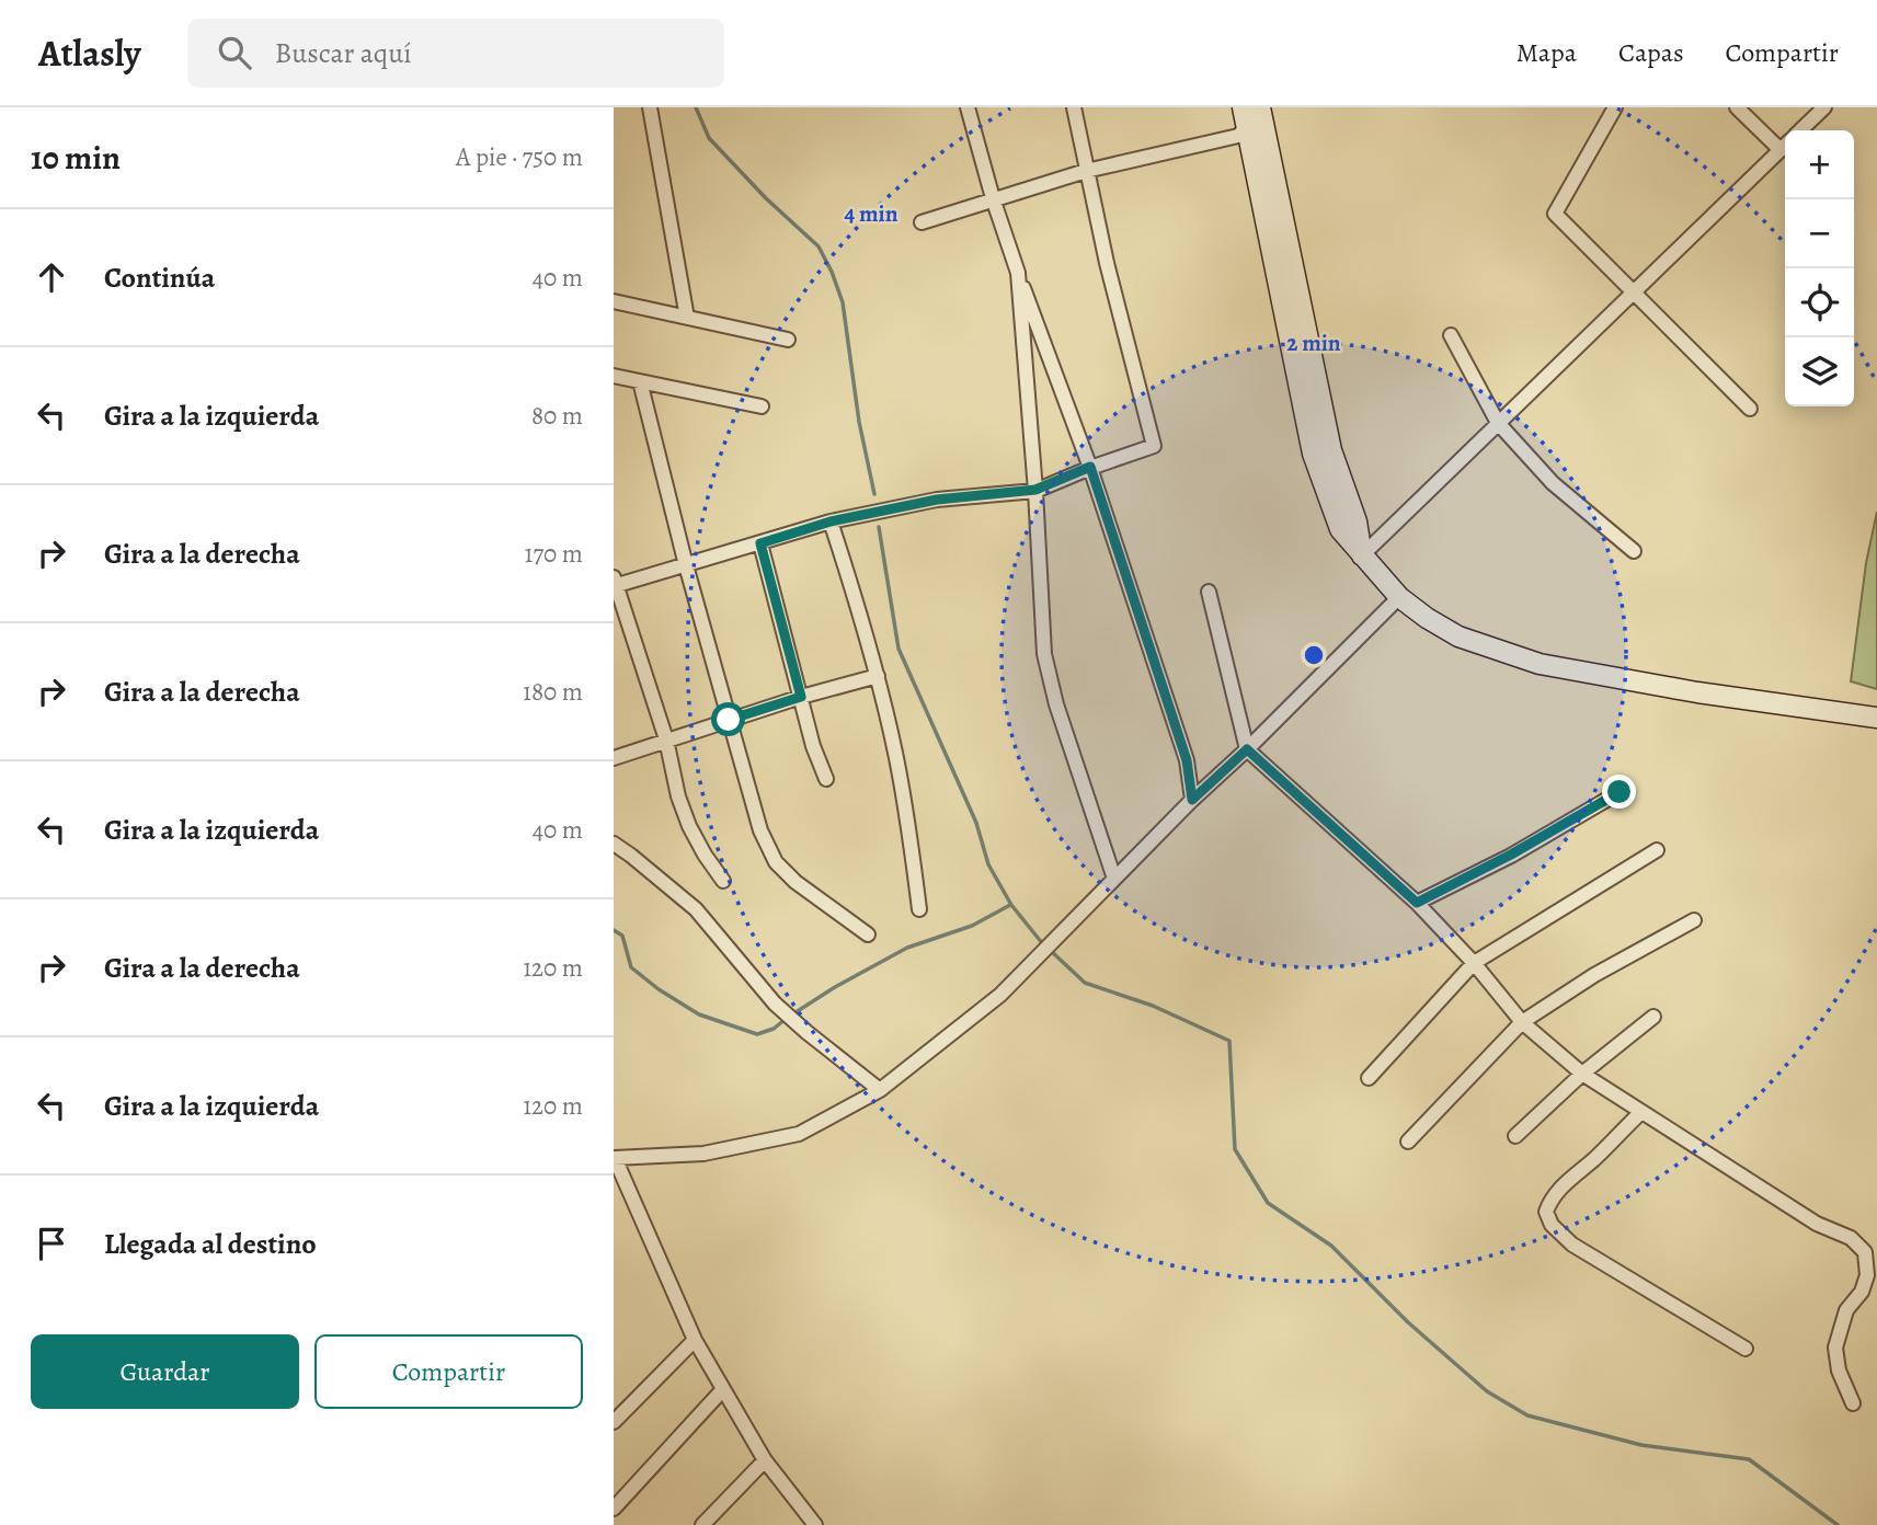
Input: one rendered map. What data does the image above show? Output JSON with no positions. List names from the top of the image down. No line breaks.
{"page":{"header":"Atlasly","search":"Buscar aquí","nav":["Mapa","Capas","Compartir"],"heading":["10 min","A pie · 750 m"],"map_buttons":["+","−"],"list":[["Continúa","40 m"],["Gira a la izquierda","80 m"],["Gira a la derecha","170 m"],["Gira a la derecha","180 m"],["Gira a la izquierda","40 m"],["Gira a la derecha","120 m"],["Gira a la izquierda","120 m"],"Llegada al destino"],"buttons":["Guardar","Compartir"]},"rings":["4 min","2 min"]}
